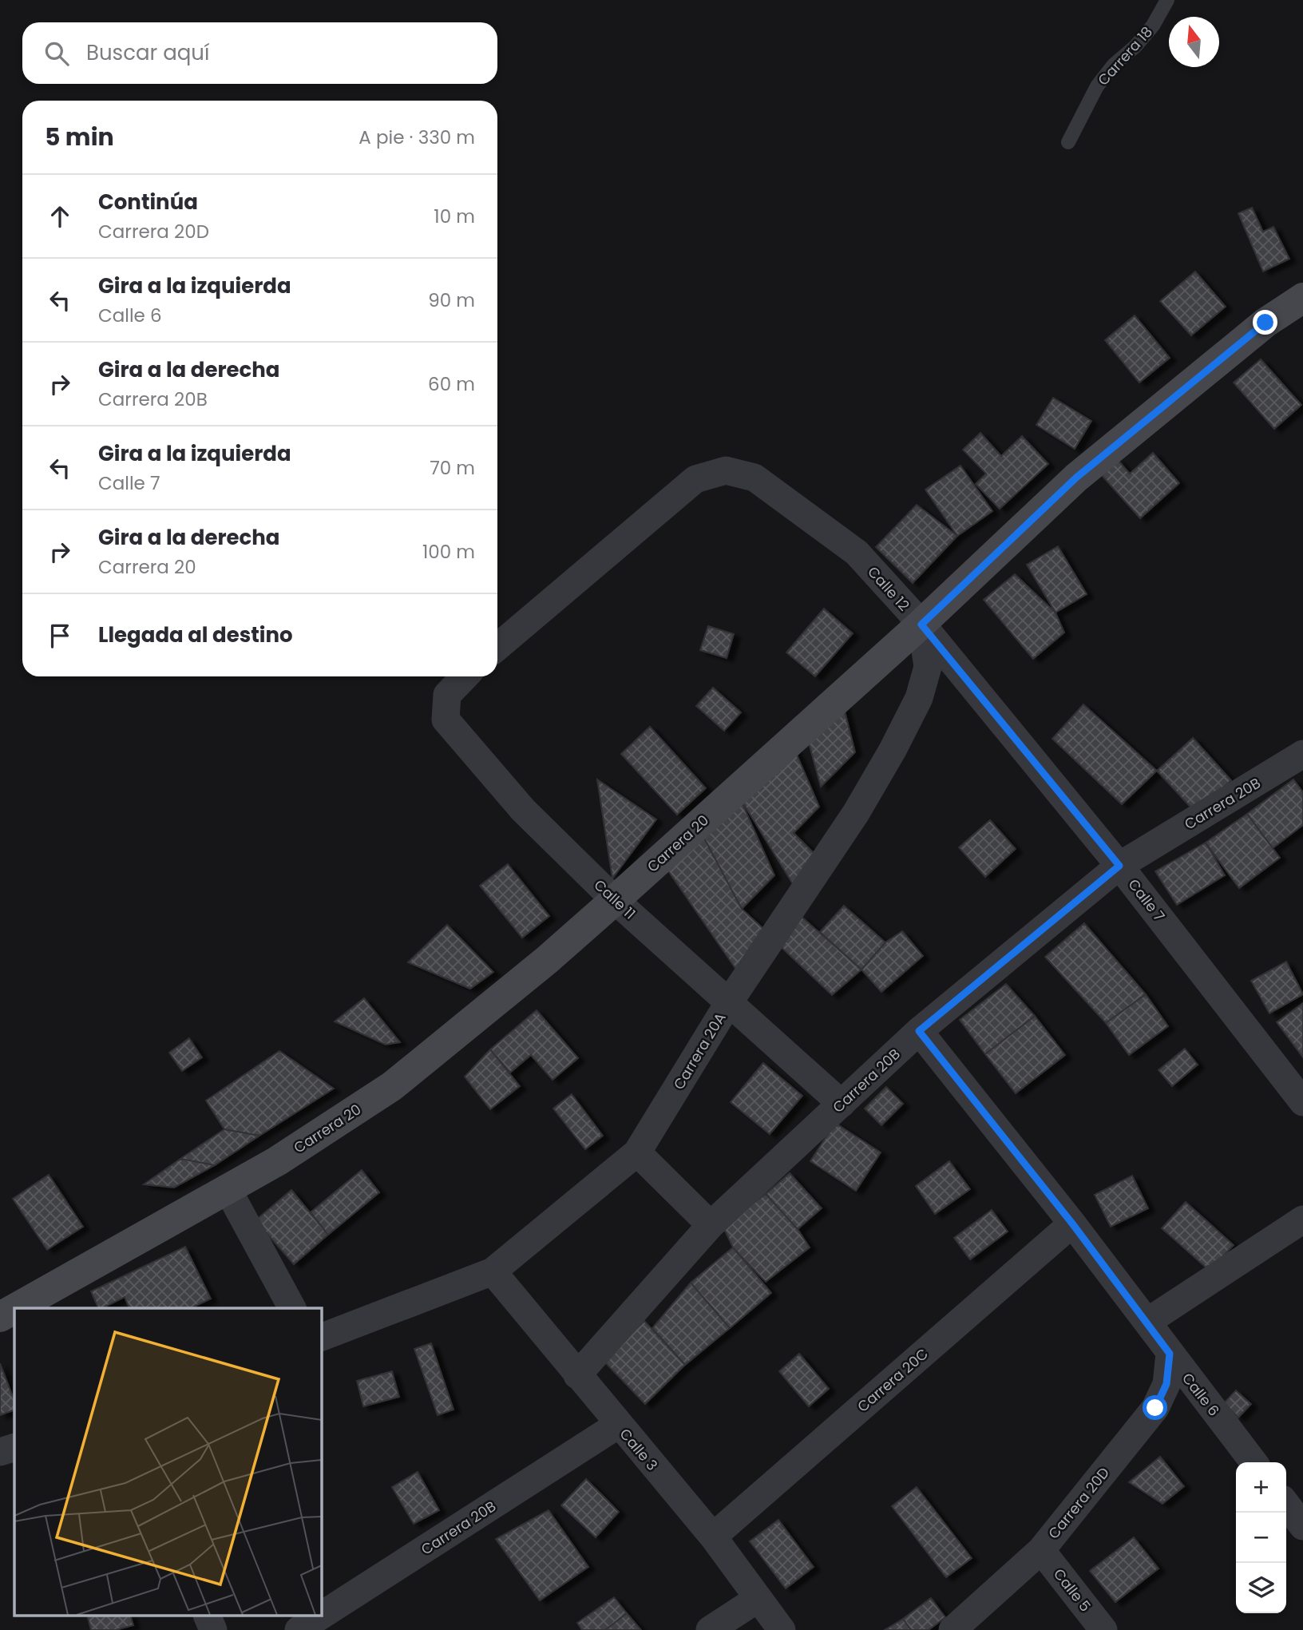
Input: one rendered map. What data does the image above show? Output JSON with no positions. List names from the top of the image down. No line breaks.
{"streets":{"street":["Calle 12","Carrera 20B","Carrera 20","Calle 11","Calle 7","Carrera 20A","Carrera 20C","Calle 6","Calle 3","Carrera 20D","Calle 5"],"lane":["Carrera 18"]},"crossings":[["Calle 12","Carrera 20"],["Calle 12","Calle 7"],["Calle 12","Carrera 20A"],["Carrera 20B","Calle 11"],["Carrera 20B","Calle 7"],["Carrera 20B","Calle 6"],["Carrera 20B","Calle 3"],["Carrera 20","Calle 11"],["Carrera 20","Calle 7"],["Carrera 20","Carrera 20A"],["Calle 11","Carrera 20A"],["Calle 7","Carrera 20A"],["Carrera 20A","Calle 3"],["Carrera 20C","Calle 6"],["Carrera 20C","Calle 3"],["Calle 6","Carrera 20D"],["Carrera 20D","Calle 5"]],"north":"top","page":{"search":"Buscar aquí","heading":["5 min","A pie · 330 m"],"list":[["Continúa","Carrera 20D","10 m"],["Gira a la izquierda","Calle 6","90 m"],["Gira a la derecha","Carrera 20B","60 m"],["Gira a la izquierda","Calle 7","70 m"],["Gira a la derecha","Carrera 20","100 m"],"Llegada al destino"],"map_buttons":["+","−"]}}
